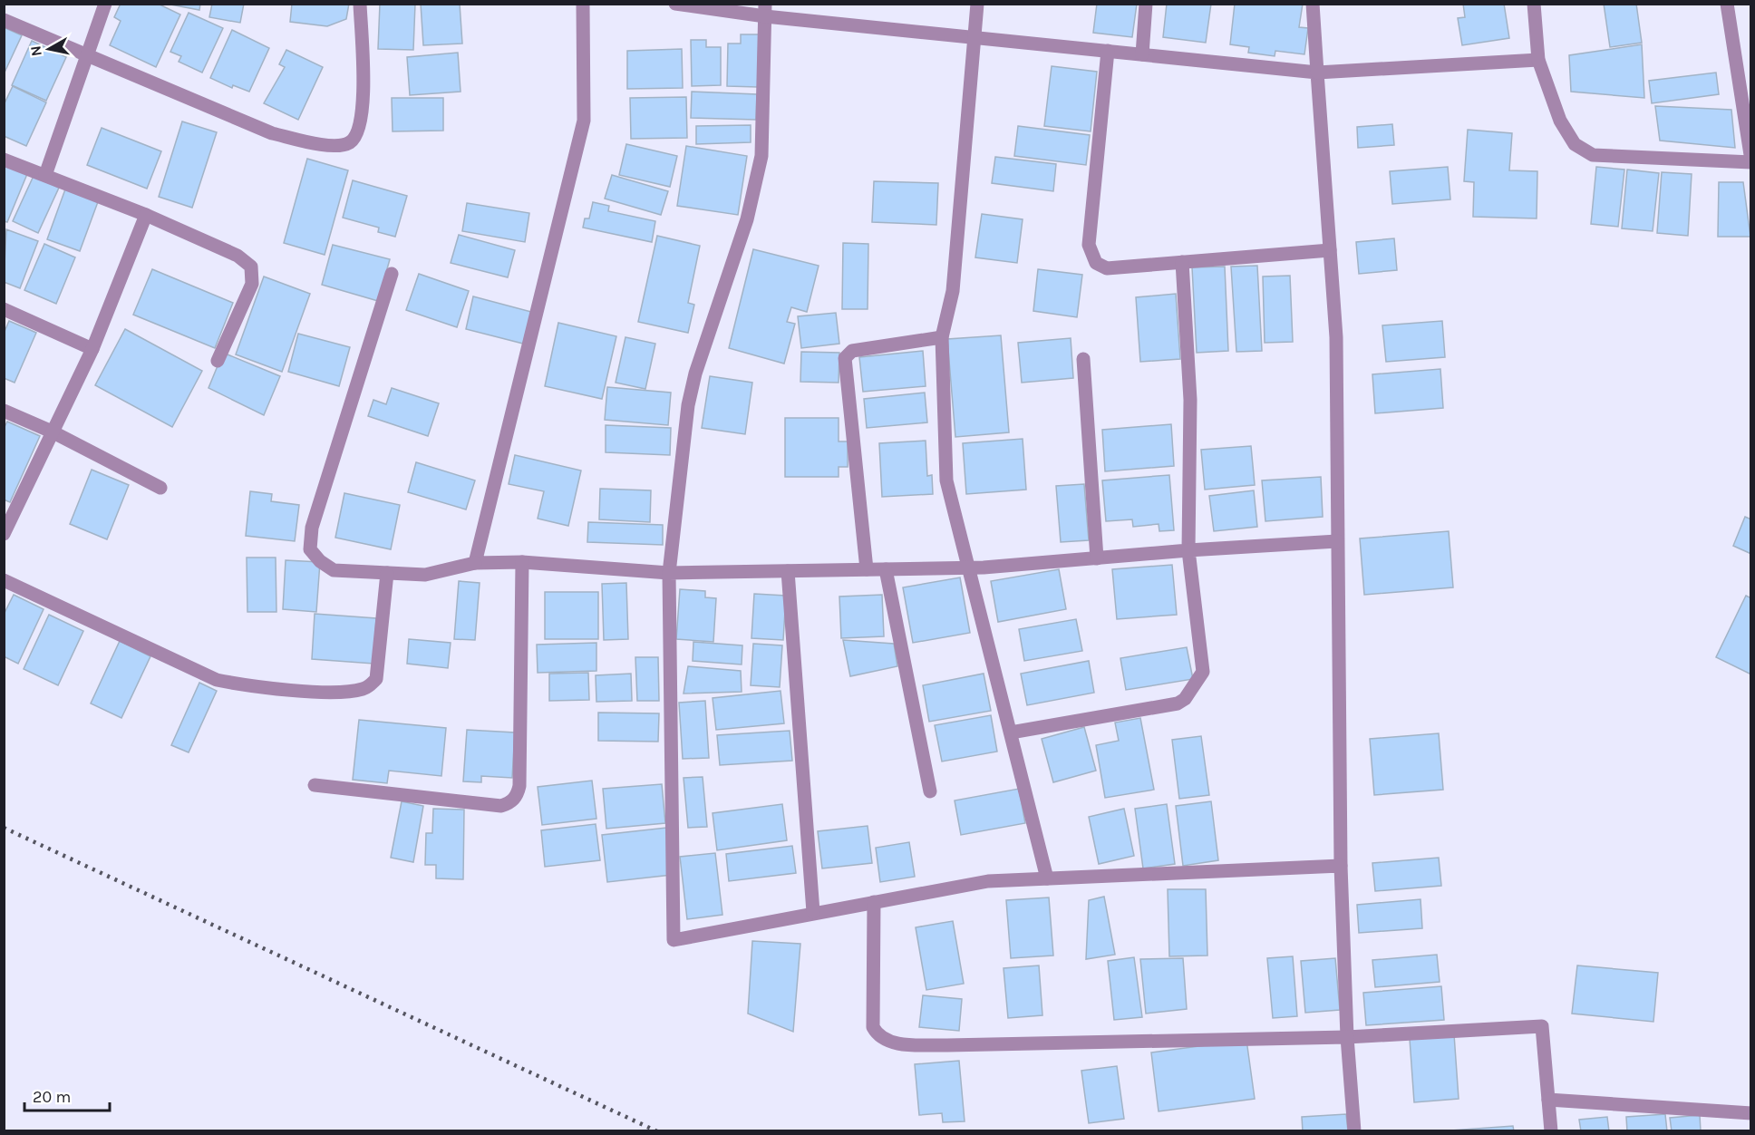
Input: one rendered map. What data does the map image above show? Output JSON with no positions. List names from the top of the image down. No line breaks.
{"scale_bar":"20 m","north":"left"}
